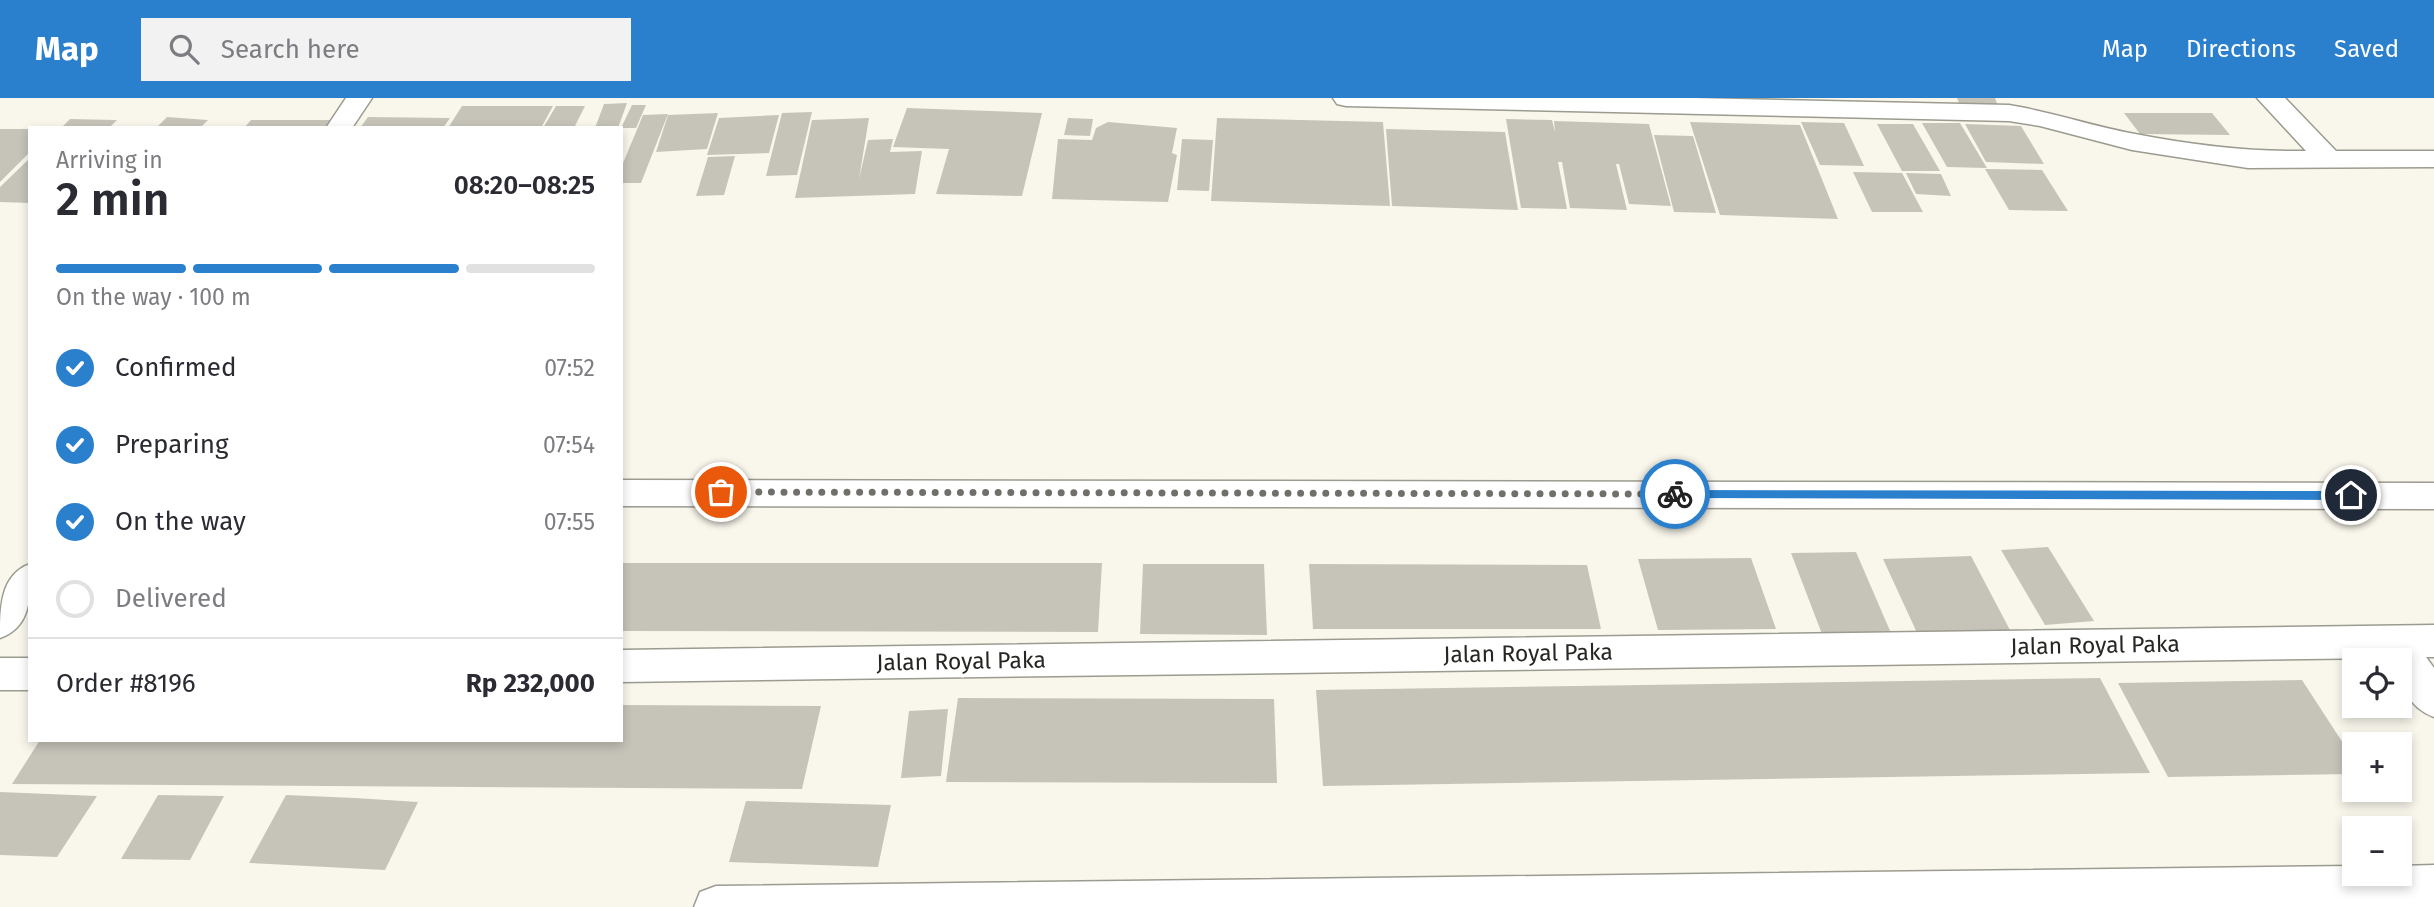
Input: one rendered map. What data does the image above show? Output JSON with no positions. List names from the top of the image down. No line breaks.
{"streets":{"street":["Jalan Royal Paka"]},"page":{"header":"Map","search":"Search here","nav":["Map","Directions","Saved"],"heading":["2 min","Arriving in","08:20–08:25"],"panel":["Order #8196","Rp 232,000"],"bar":"On the way · 100 m","list":[["Confirmed","07:52"],["Preparing","07:54"],["On the way","07:55"],"Delivered"],"map_buttons":["+","−"]}}
